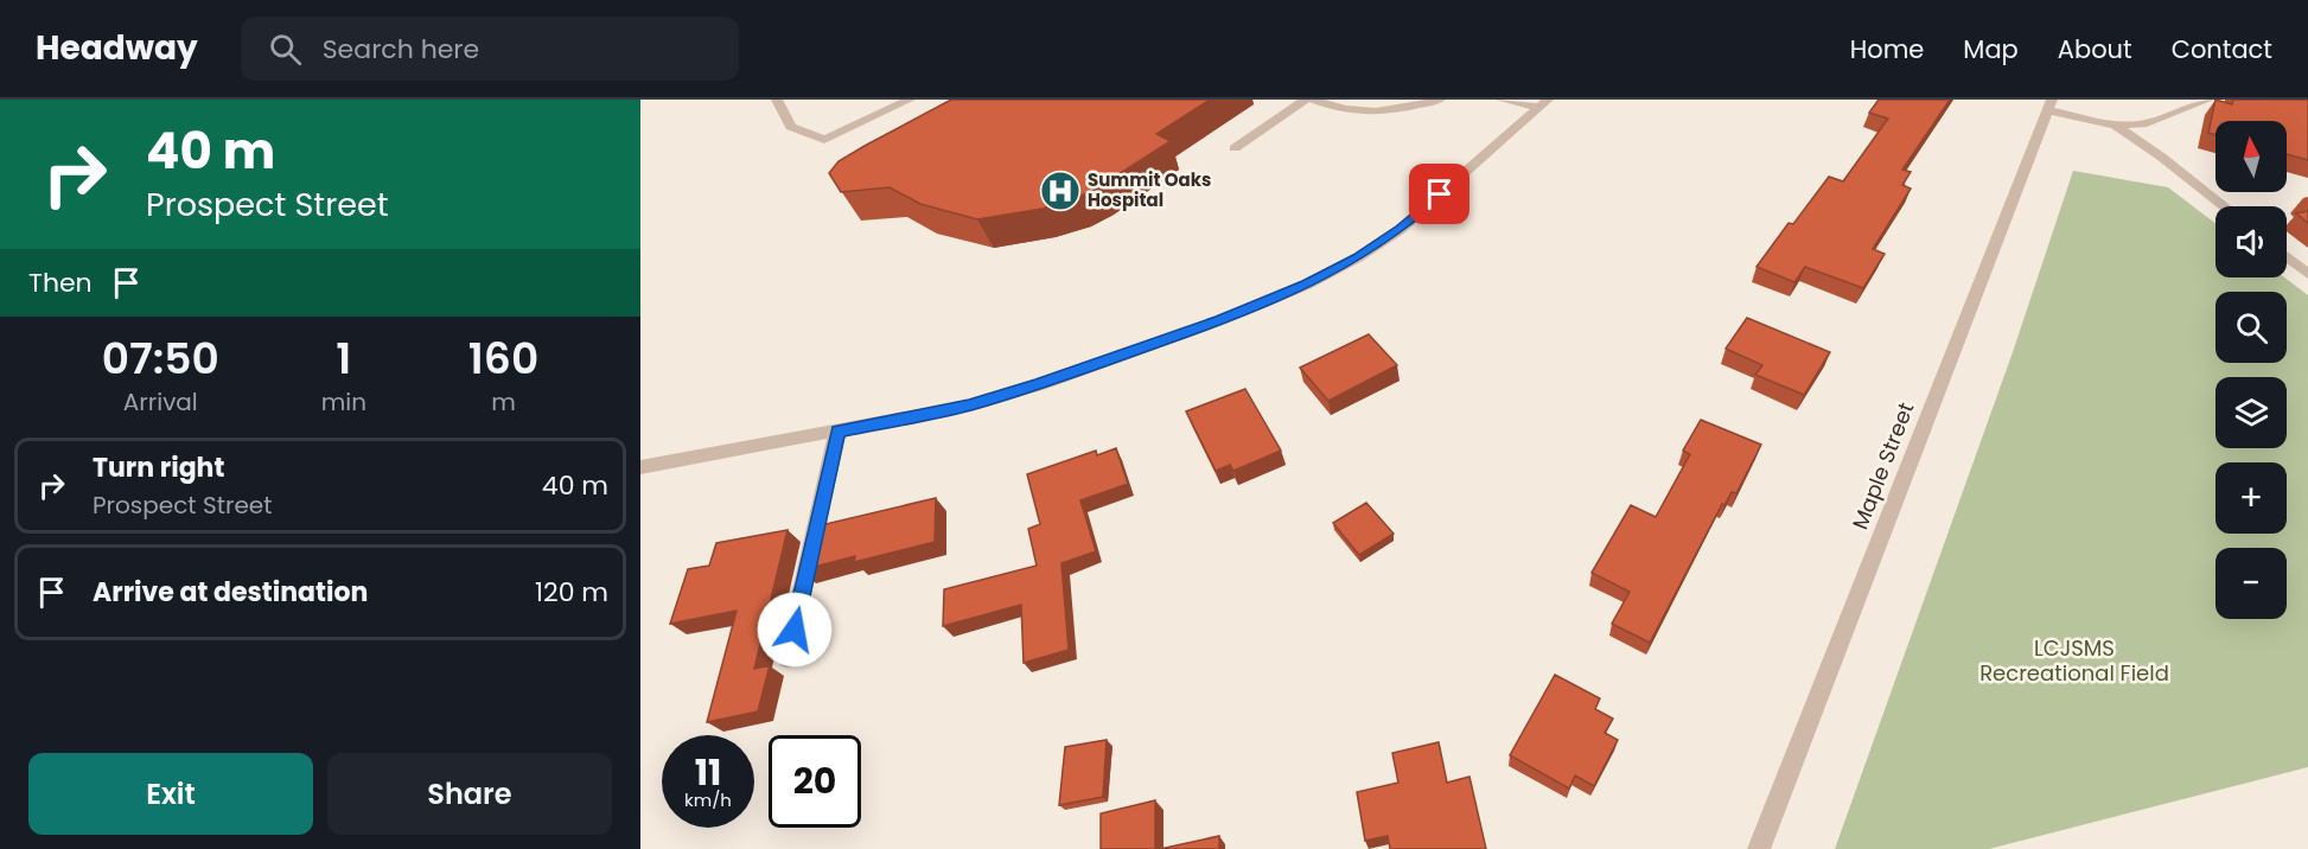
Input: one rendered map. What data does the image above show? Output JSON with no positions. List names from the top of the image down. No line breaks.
{"streets":{"street":["Maple Street"]},"parks":["LCJSMS Recreational Field"],"places":{"hospital":["Summit Oaks Hospital"]},"north":"top","page":{"header":"Headway","search":"Search here","nav":["Home","Map","About","Contact"],"turn":["40 m","Prospect Street"],"map_buttons":["+","−"],"then":"Then","eta":["07:50","Arrival","1","min","160","m"],"list":[{"name":"Turn right","note":"Prospect Street","value":"40 m"},{"name":"Arrive at destination","value":"120 m"}],"speed":"11 km/h","limit":"20","buttons":["Exit","Share"]}}
